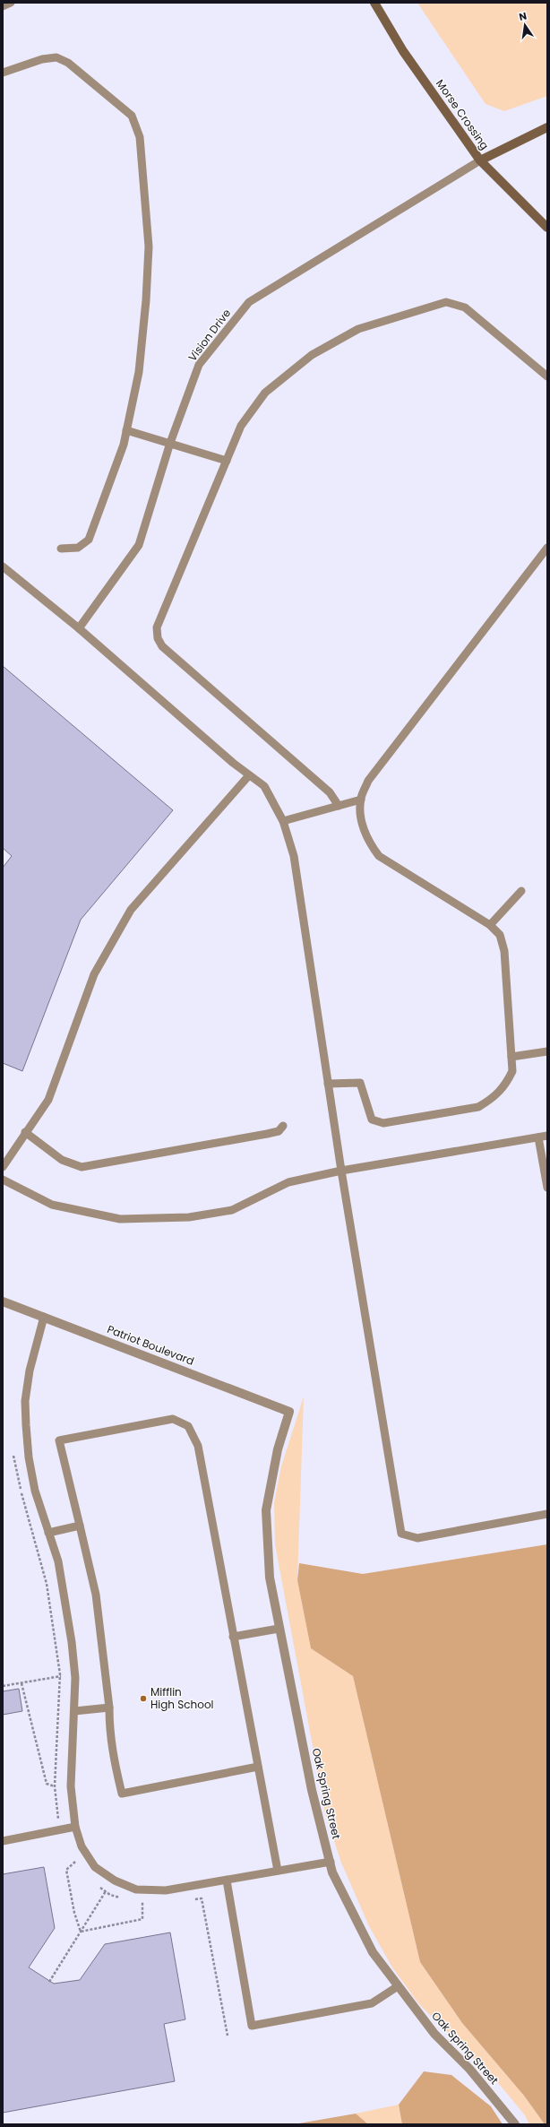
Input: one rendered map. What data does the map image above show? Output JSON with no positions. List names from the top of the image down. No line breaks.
{"streets":{"main road":["Morse Crossing"],"street":["Patriot Boulevard","Oak Spring Street"],"lane":["Vision Drive"]},"crossings":[["Morse Crossing","Vision Drive"],["Patriot Boulevard","Oak Spring Street"]],"places":["Mifflin High School"],"north":"top"}
